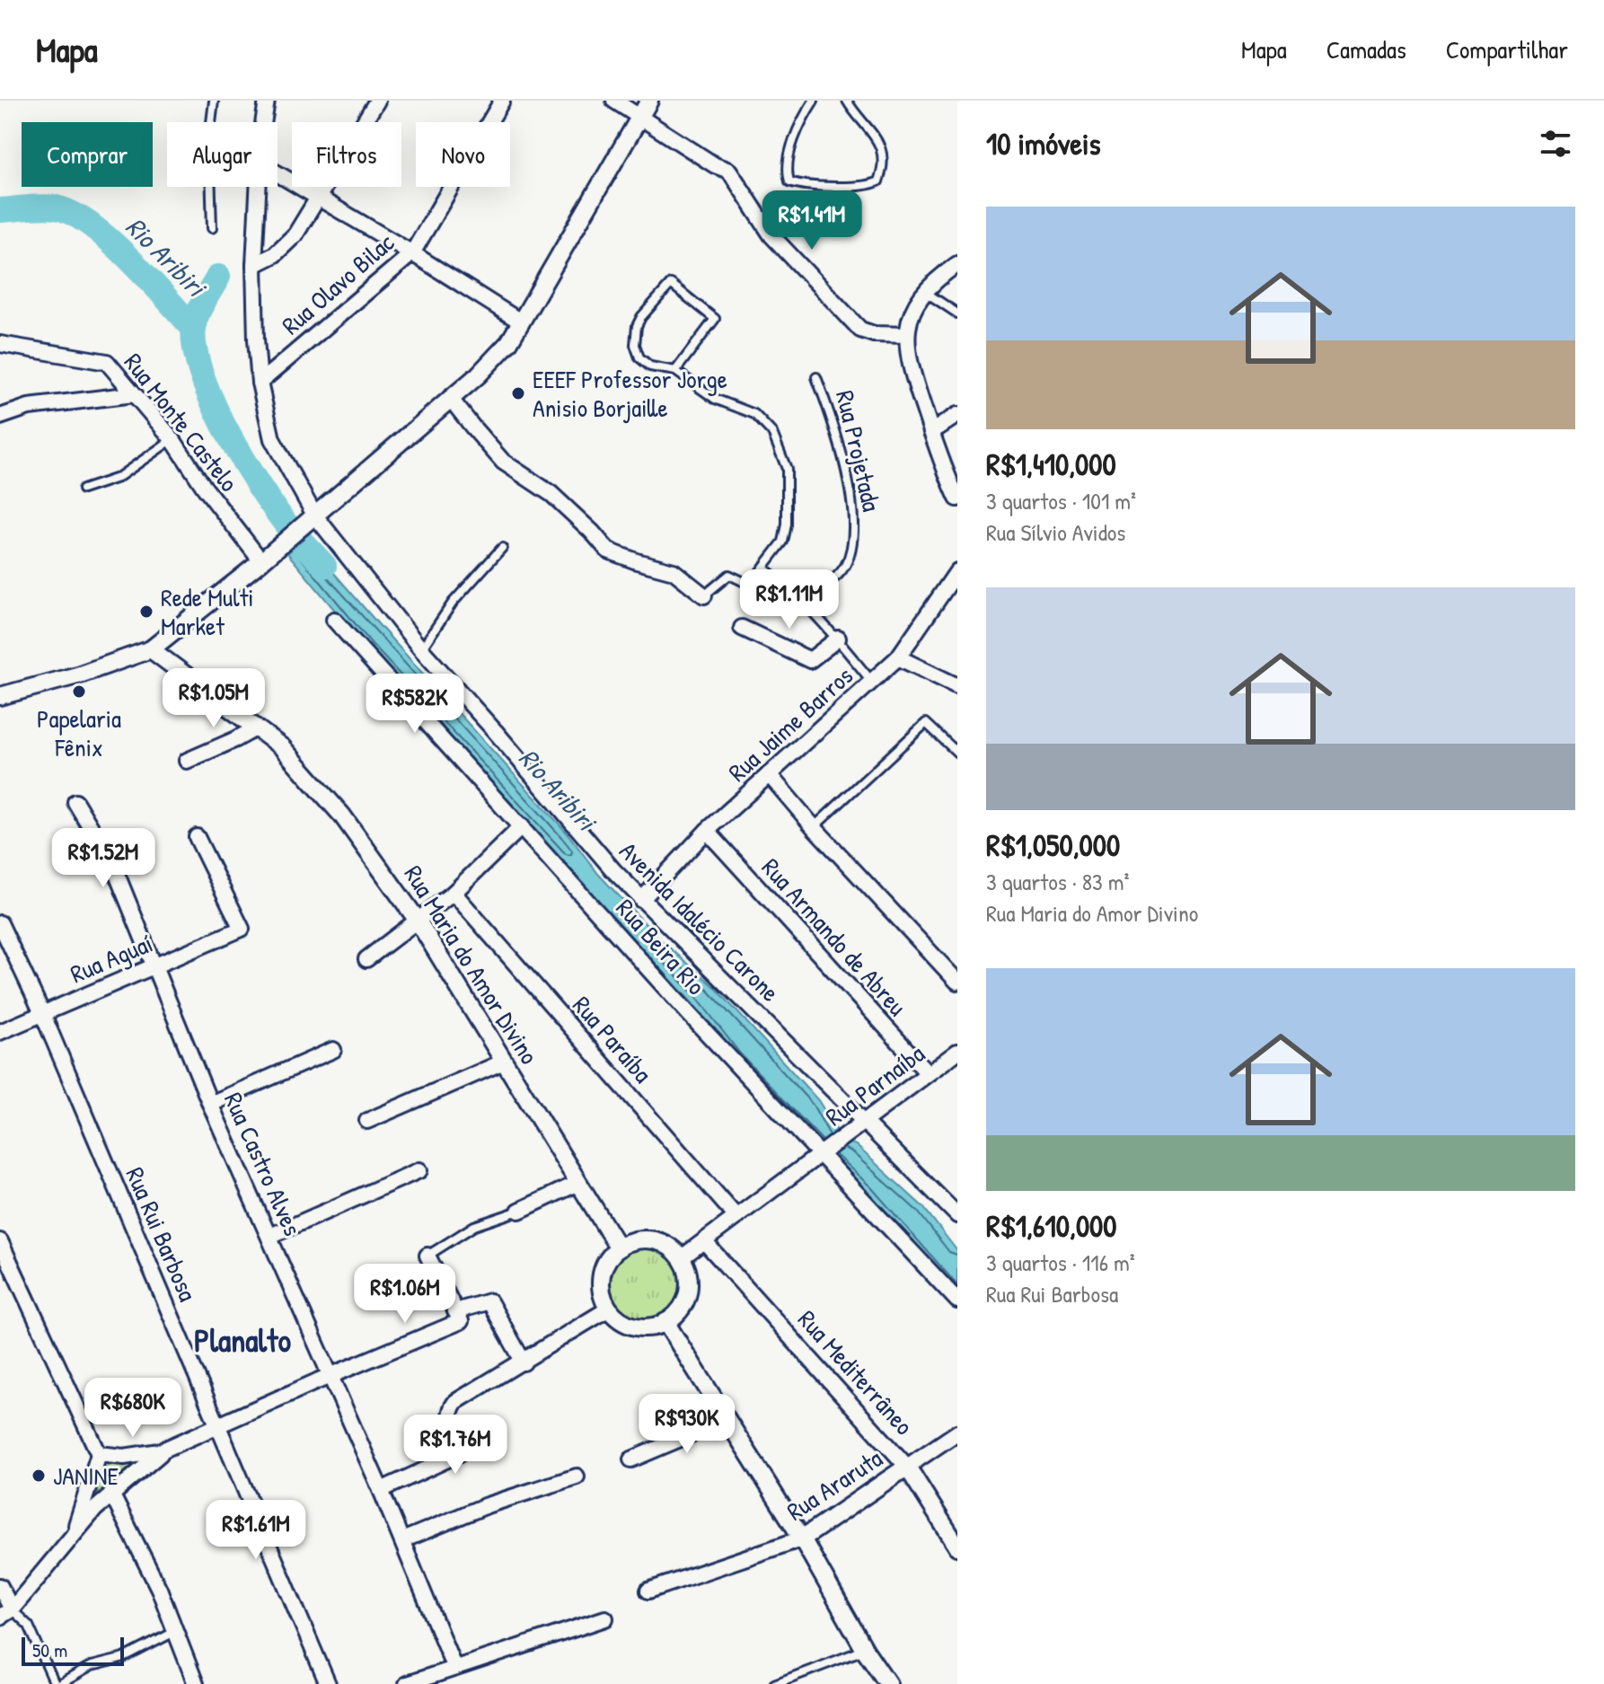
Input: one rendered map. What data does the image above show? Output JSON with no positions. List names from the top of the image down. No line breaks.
{"streets":{"street":["Rua Olavo Bilac","Rua Monte Castelo","Rua Jaime Barros","Avenida Idalécio Carone","Rua Armando de Abreu","Rua Beira Rio","Rua Aguaí","Rua Maria do Amor Divino","Rua Paraíba","Rua Parnaíba","Rua Castro Alves","Rua Rui Barbosa","Rua Mediterrâneo","Rua Araruta"],"lane":["Rua Projetada"]},"crossings":[["Rua Olavo Bilac","Avenida Idalécio Carone"],["Rua Jaime Barros","Avenida Idalécio Carone"],["Rua Jaime Barros","Rua Armando de Abreu"],["Avenida Idalécio Carone","Rua Parnaíba"],["Rua Armando de Abreu","Rua Parnaíba"],["Rua Beira Rio","Rua Parnaíba"],["Rua Aguaí","Rua Castro Alves"],["Rua Aguaí","Rua Rui Barbosa"],["Rua Mediterrâneo","Rua Araruta"]],"districts":["Planalto"],"water":["Rio Aribiri"],"places":["EEEF Professor Jorge Anisio Borjaille","Rede Multi Market","Papelaria Fênix","JANINE"],"scale_bar":"50 m","page":{"header":"Mapa","nav":["Mapa","Camadas","Compartilhar"],"heading":"10 imóveis","chip":["Comprar","Alugar","Filtros","Novo"],"list":[{"name":"R$1,410,000","note":"3 quartos · 101 m² · Rua Sílvio Avidos"},{"name":"R$1,050,000","note":"3 quartos · 83 m² · Rua Maria do Amor Divino"},{"name":"R$1,610,000","note":"3 quartos · 116 m² · Rua Rui Barbosa"}],"price":["R$1.41M","R$1.11M","R$1.05M","R$582K","R$1.52M","R$1.06M","R$680K","R$930K","R$1.76M","R$1.61M"],"scale":"50 m"}}
